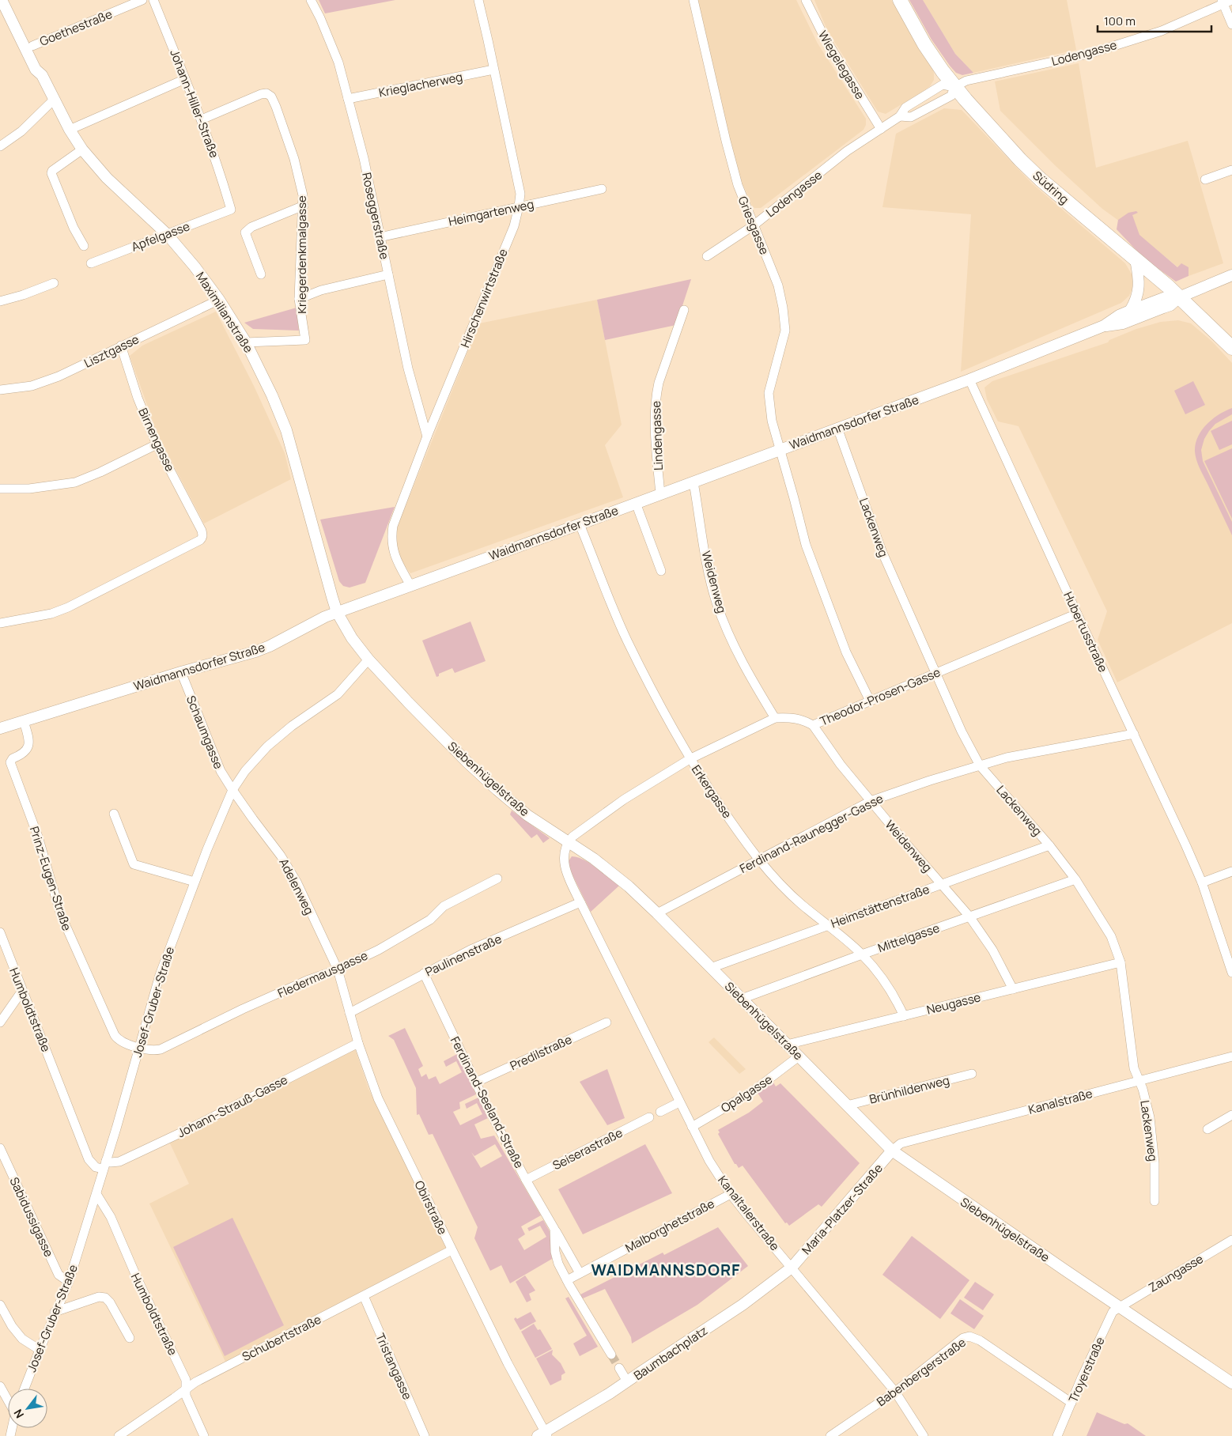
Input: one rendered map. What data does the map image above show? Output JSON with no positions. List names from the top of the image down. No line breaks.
{"streets":{"main road":["Südring"],"street":["Goethestraße","Lodengasse","Wiegelegasse","Krieglacherweg","Johann-Hiller-Straße","Heimgartenweg","Roseggerstraße","Griesgasse","Apfelgasse","Kriegerdenkmalgasse","Hirschenwirtstraße","Maximilianstraße","Lisztgasse","Waidmannsdorfer Straße","Lindengasse","Birnengasse","Lackenweg","Weidenweg","Hubertusstraße","Theodor-Prosen-Gasse","Schaumgasse","Siebenhügelstraße","Erkergasse","Ferdinand-Raunegger-Gasse","Prinz-Eugen-Straße","Adelenweg","Heimstättenstraße","Mittelgasse","Paulinenstraße","Fledermausgasse","Josef-Gruber-Straße","Neugasse","Humboldtstraße","Predilstraße","Brünhildenweg","Opalgasse","Kanalstraße","Ferdinand-Seeland-Straße","Johann-Strauß-Gasse","Seiserastraße","Obirstraße","Maria-Platzer-Straße","Kanaltalerstraße","Sabidussigasse","Malborghetstraße","Zaungasse","Schubertstraße","Baumbachplatz","Tristangasse","Troyerstraße","Babenbergerstraße"]},"crossings":[["Goethestraße","Maximilianstraße"],["Lodengasse","Wiegelegasse"],["Lodengasse","Südring"],["Lodengasse","Griesgasse"],["Krieglacherweg","Roseggerstraße"],["Krieglacherweg","Hirschenwirtstraße"],["Johann-Hiller-Straße","Apfelgasse"],["Johann-Hiller-Straße","Kriegerdenkmalgasse"],["Südring","Waidmannsdorfer Straße"],["Heimgartenweg","Roseggerstraße"],["Heimgartenweg","Hirschenwirtstraße"],["Roseggerstraße","Hirschenwirtstraße"],["Griesgasse","Waidmannsdorfer Straße"],["Griesgasse","Theodor-Prosen-Gasse"],["Apfelgasse","Maximilianstraße"],["Kriegerdenkmalgasse","Maximilianstraße"],["Hirschenwirtstraße","Waidmannsdorfer Straße"],["Maximilianstraße","Lisztgasse"],["Maximilianstraße","Waidmannsdorfer Straße"],["Maximilianstraße","Siebenhügelstraße"],["Lisztgasse","Birnengasse"],["Waidmannsdorfer Straße","Lindengasse"],["Waidmannsdorfer Straße","Lackenweg"],["Waidmannsdorfer Straße","Weidenweg"],["Waidmannsdorfer Straße","Hubertusstraße"],["Waidmannsdorfer Straße","Schaumgasse"],["Waidmannsdorfer Straße","Siebenhügelstraße"],["Waidmannsdorfer Straße","Erkergasse"],["Waidmannsdorfer Straße","Prinz-Eugen-Straße"],["Lackenweg","Theodor-Prosen-Gasse"],["Lackenweg","Ferdinand-Raunegger-Gasse"],["Lackenweg","Heimstättenstraße"],["Lackenweg","Mittelgasse"],["Lackenweg","Neugasse"],["Lackenweg","Kanalstraße"],["Weidenweg","Theodor-Prosen-Gasse"],["Weidenweg","Ferdinand-Raunegger-Gasse"],["Weidenweg","Heimstättenstraße"],["Weidenweg","Mittelgasse"],["Weidenweg","Neugasse"],["Hubertusstraße","Theodor-Prosen-Gasse"],["Hubertusstraße","Ferdinand-Raunegger-Gasse"],["Theodor-Prosen-Gasse","Siebenhügelstraße"],["Theodor-Prosen-Gasse","Erkergasse"],["Theodor-Prosen-Gasse","Kanaltalerstraße"],["Schaumgasse","Adelenweg"],["Schaumgasse","Josef-Gruber-Straße"],["Siebenhügelstraße","Ferdinand-Raunegger-Gasse"],["Siebenhügelstraße","Heimstättenstraße"],["Siebenhügelstraße","Mittelgasse"],["Siebenhügelstraße","Josef-Gruber-Straße"],["Siebenhügelstraße","Neugasse"],["Siebenhügelstraße","Brünhildenweg"],["Siebenhügelstraße","Opalgasse"],["Siebenhügelstraße","Kanalstraße"],["Siebenhügelstraße","Maria-Platzer-Straße"],["Siebenhügelstraße","Kanaltalerstraße"],["Siebenhügelstraße","Zaungasse"],["Siebenhügelstraße","Troyerstraße"],["Erkergasse","Ferdinand-Raunegger-Gasse"],["Erkergasse","Heimstättenstraße"],["Erkergasse","Mittelgasse"],["Erkergasse","Neugasse"],["Prinz-Eugen-Straße","Fledermausgasse"],["Prinz-Eugen-Straße","Josef-Gruber-Straße"],["Adelenweg","Fledermausgasse"],["Adelenweg","Josef-Gruber-Straße"],["Adelenweg","Obirstraße"],["Paulinenstraße","Ferdinand-Seeland-Straße"],["Paulinenstraße","Obirstraße"],["Paulinenstraße","Kanaltalerstraße"],["Fledermausgasse","Josef-Gruber-Straße"],["Fledermausgasse","Obirstraße"],["Josef-Gruber-Straße","Humboldtstraße"],["Josef-Gruber-Straße","Johann-Strauß-Gasse"],["Josef-Gruber-Straße","Sabidussigasse"],["Humboldtstraße","Johann-Strauß-Gasse"],["Humboldtstraße","Schubertstraße"],["Predilstraße","Ferdinand-Seeland-Straße"],["Opalgasse","Kanaltalerstraße"],["Kanalstraße","Maria-Platzer-Straße"],["Ferdinand-Seeland-Straße","Seiserastraße"],["Ferdinand-Seeland-Straße","Malborghetstraße"],["Johann-Strauß-Gasse","Obirstraße"],["Obirstraße","Schubertstraße"],["Obirstraße","Baumbachplatz"],["Maria-Platzer-Straße","Kanaltalerstraße"],["Maria-Platzer-Straße","Baumbachplatz"],["Kanaltalerstraße","Malborghetstraße"],["Kanaltalerstraße","Baumbachplatz"],["Kanaltalerstraße","Babenbergerstraße"],["Zaungasse","Troyerstraße"],["Schubertstraße","Tristangasse"],["Troyerstraße","Babenbergerstraße"]],"districts":["WAIDMANNSDORF"],"scale_bar":"100 m","north":"bottom left"}
